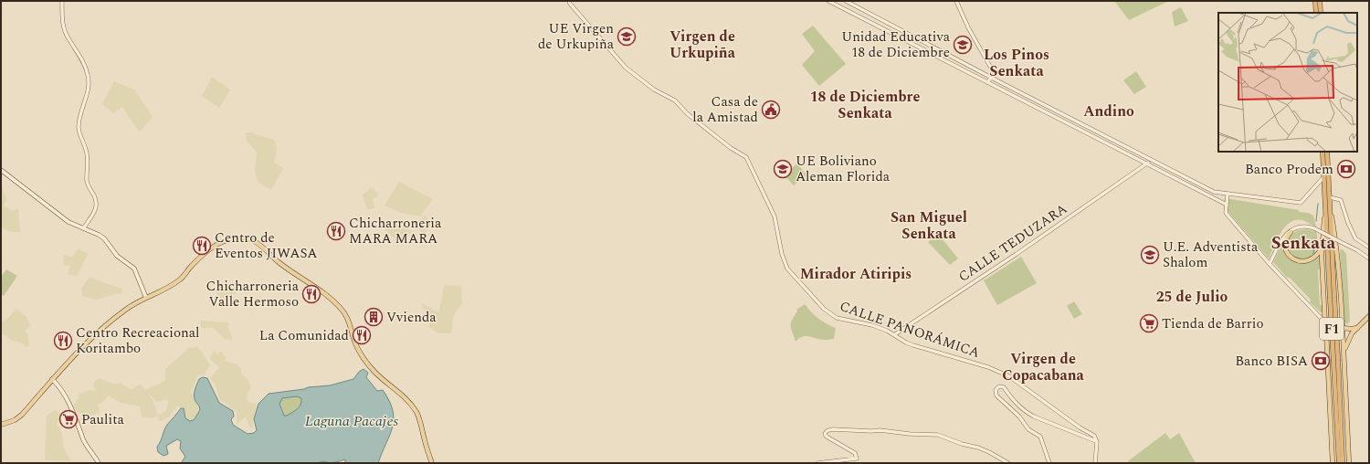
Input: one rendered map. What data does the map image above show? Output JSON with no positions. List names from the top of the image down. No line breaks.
{"streets":{"highway":["F1"],"street":["CALLE TEDUZARA","CALLE PANORÁMICA"]},"crossings":[["CALLE TEDUZARA","CALLE PANORÁMICA"]],"districts":["Virgen de Urkupiña","Los Pinos Senkata","18 de Diciembre Senkata","Andino","San Miguel Senkata","Senkata","Mirador Atiripis","25 de Julio","Virgen de Copacabana"],"water":["Laguna Pacajes"],"places":{"school or university":["UE Virgen de Urkupiña","Unidad Educativa 18 de Diciembre","UE Boliviano Aleman Florida","U.E. Adventista Shalom"],"public building":["Casa de la Amistad"],"bank":["Banco Prodem","Banco BISA"],"restaurant":["Chicharroneria MARA MARA","Centro de Eventos JIWASA","Chicharroneria Valle Hermoso","La Comunidad","Centro Recreacional Koritambo"],"building":["Vvienda"],"supermarket":["Tienda de Barrio","Paulita"]}}
